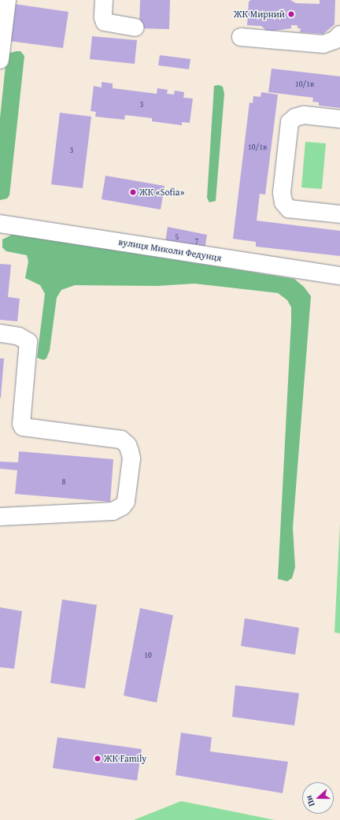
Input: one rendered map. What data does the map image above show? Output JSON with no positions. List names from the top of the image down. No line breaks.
{"streets":{"street":["вулиця Миколи Федунця"]},"places":["ЖК Мирний","ЖК «Sofia»","ЖК Family"],"house_numbers":["10/1в","3","10/1в","3","5","7","8","10"],"north":"left"}
